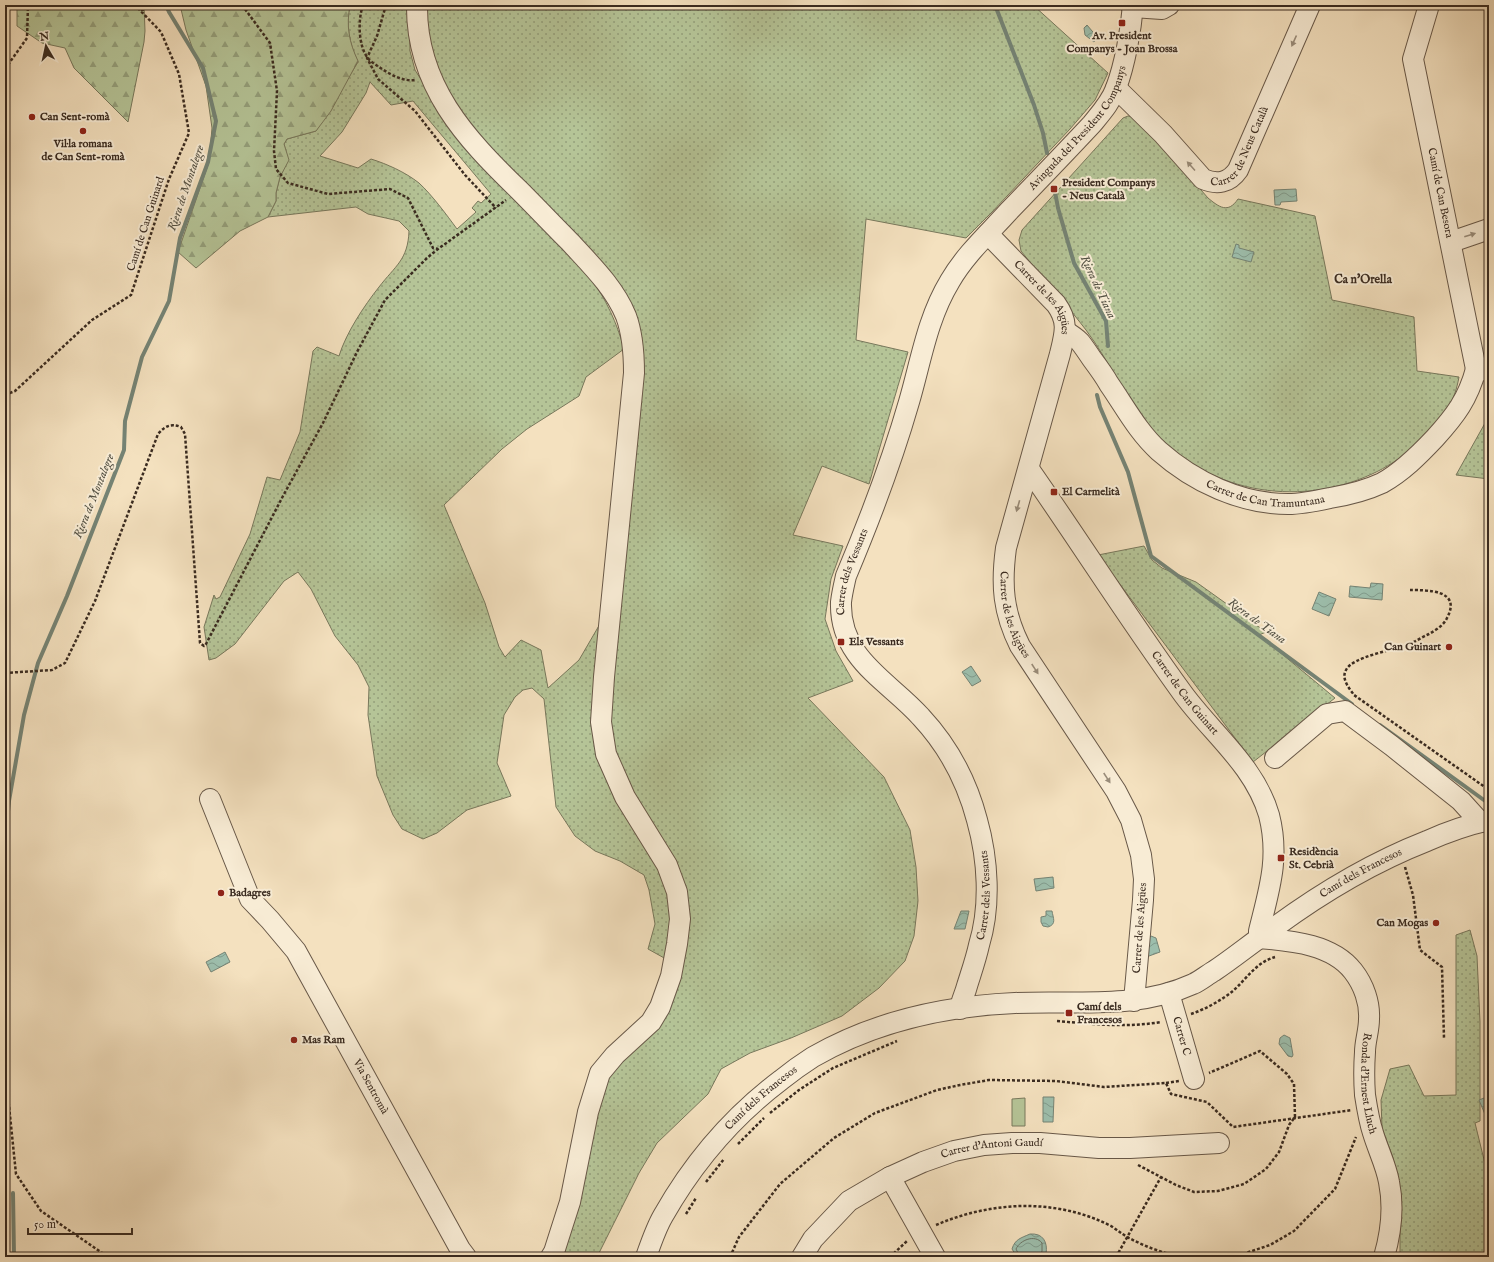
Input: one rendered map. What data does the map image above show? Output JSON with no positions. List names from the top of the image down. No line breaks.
{"streets":{"street":["Avinguda del President Companys","Carrer de Neus Català","Camí de Can Besora","Carrer de les Aigües","Carrer de Can Tramuntana","Carrer dels Vessants","Carrer de Can Guinart","Camí dels Francesos","Carrer C","Ronda d'Ernest Lluch","Via Sentromà","Carrer d'Antoni Gaudí"],"path":["Camí de Can Guinard"]},"crossings":[["Avinguda del President Companys","Carrer de Neus Català"],["Avinguda del President Companys","Carrer de les Aigües"],["Avinguda del President Companys","Carrer dels Vessants"],["Camí de Can Besora","Carrer de Can Tramuntana"],["Carrer de les Aigües","Carrer de Can Tramuntana"],["Carrer de les Aigües","Carrer dels Vessants"],["Carrer de les Aigües","Carrer de Can Guinart"],["Carrer de les Aigües","Camí dels Francesos"],["Carrer dels Vessants","Camí dels Francesos"],["Carrer de Can Guinart","Camí dels Francesos"],["Carrer de Can Guinart","Ronda d'Ernest Lluch"],["Camí dels Francesos","Carrer C"],["Camí dels Francesos","Ronda d'Ernest Lluch"]],"one_way":["Carrer de les Aigües"],"districts":["Ca n'Orella"],"water":["Riera de Montalegre","Riera de Tiana"],"places":{"transit":["Av. President Companys - Joan Brossa","President Companys - Neus Català","El Carmelità","Els Vessants","Residència St. Cebrià","Camí dels Francesos"],"other":["Can Sent-romà","Vil·la romana de Can Sent-romà","Can Guinart","Badagres","Can Mogas","Mas Ram"]},"scale_bar":"50 m","north":"top"}
